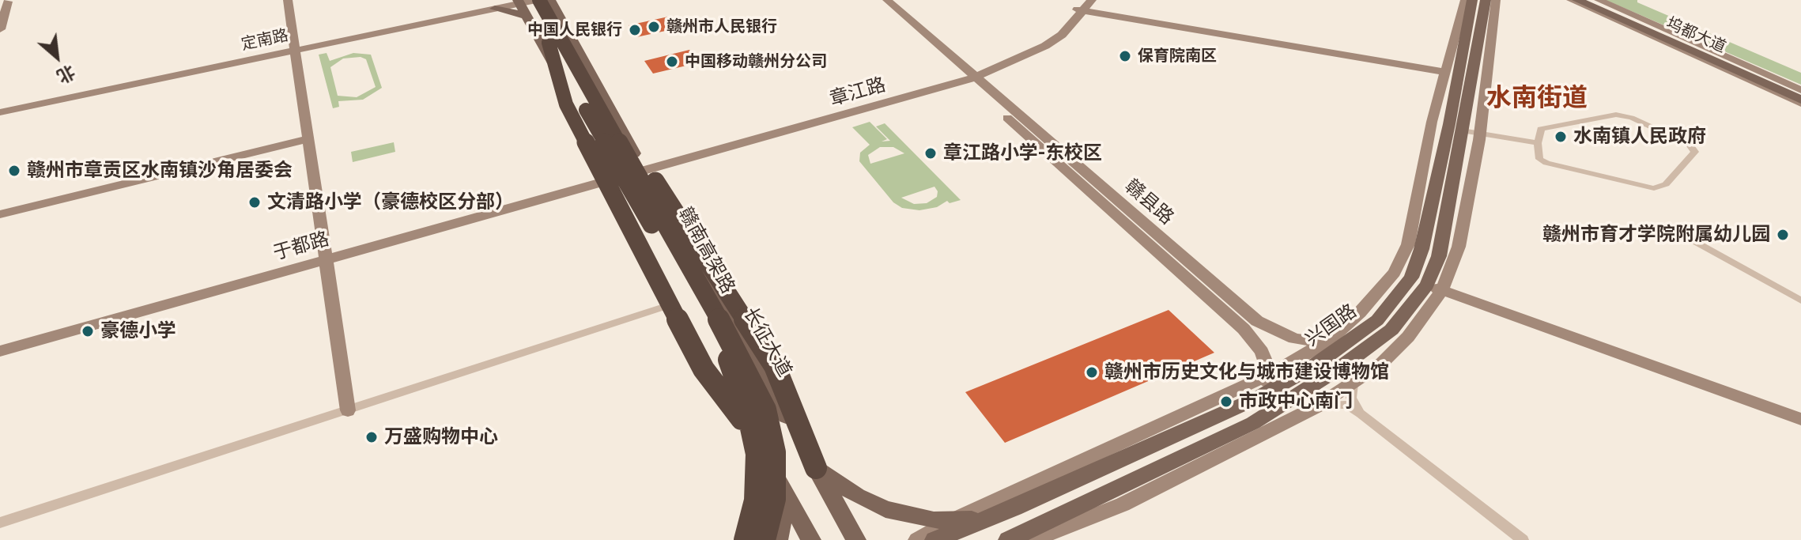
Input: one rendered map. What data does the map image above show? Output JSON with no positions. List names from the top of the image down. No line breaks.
{"streets":{"highway":["赣南高架路"],"main road":["坞都大道","兴国路","长征大道"],"street":["定南路","章江路","赣县路","于都路"]},"crossings":[["章江路","赣县路"],["章江路","于都路"],["章江路","长征大道"],["赣县路","兴国路"],["赣南高架路","长征大道"]],"districts":["水南街道"],"places":["赣州市人民银行","中国人民银行","保育院南区","中国移动赣州分公司","水南镇人民政府","章江路小学-东校区","赣州市章贡区水南镇沙角居委会","文清路小学（豪德校区分部）","赣州市育才学院附属幼儿园","豪德小学","赣州市历史文化与城市建设博物馆","市政中心南门","万盛购物中心"],"north":"bottom right"}
